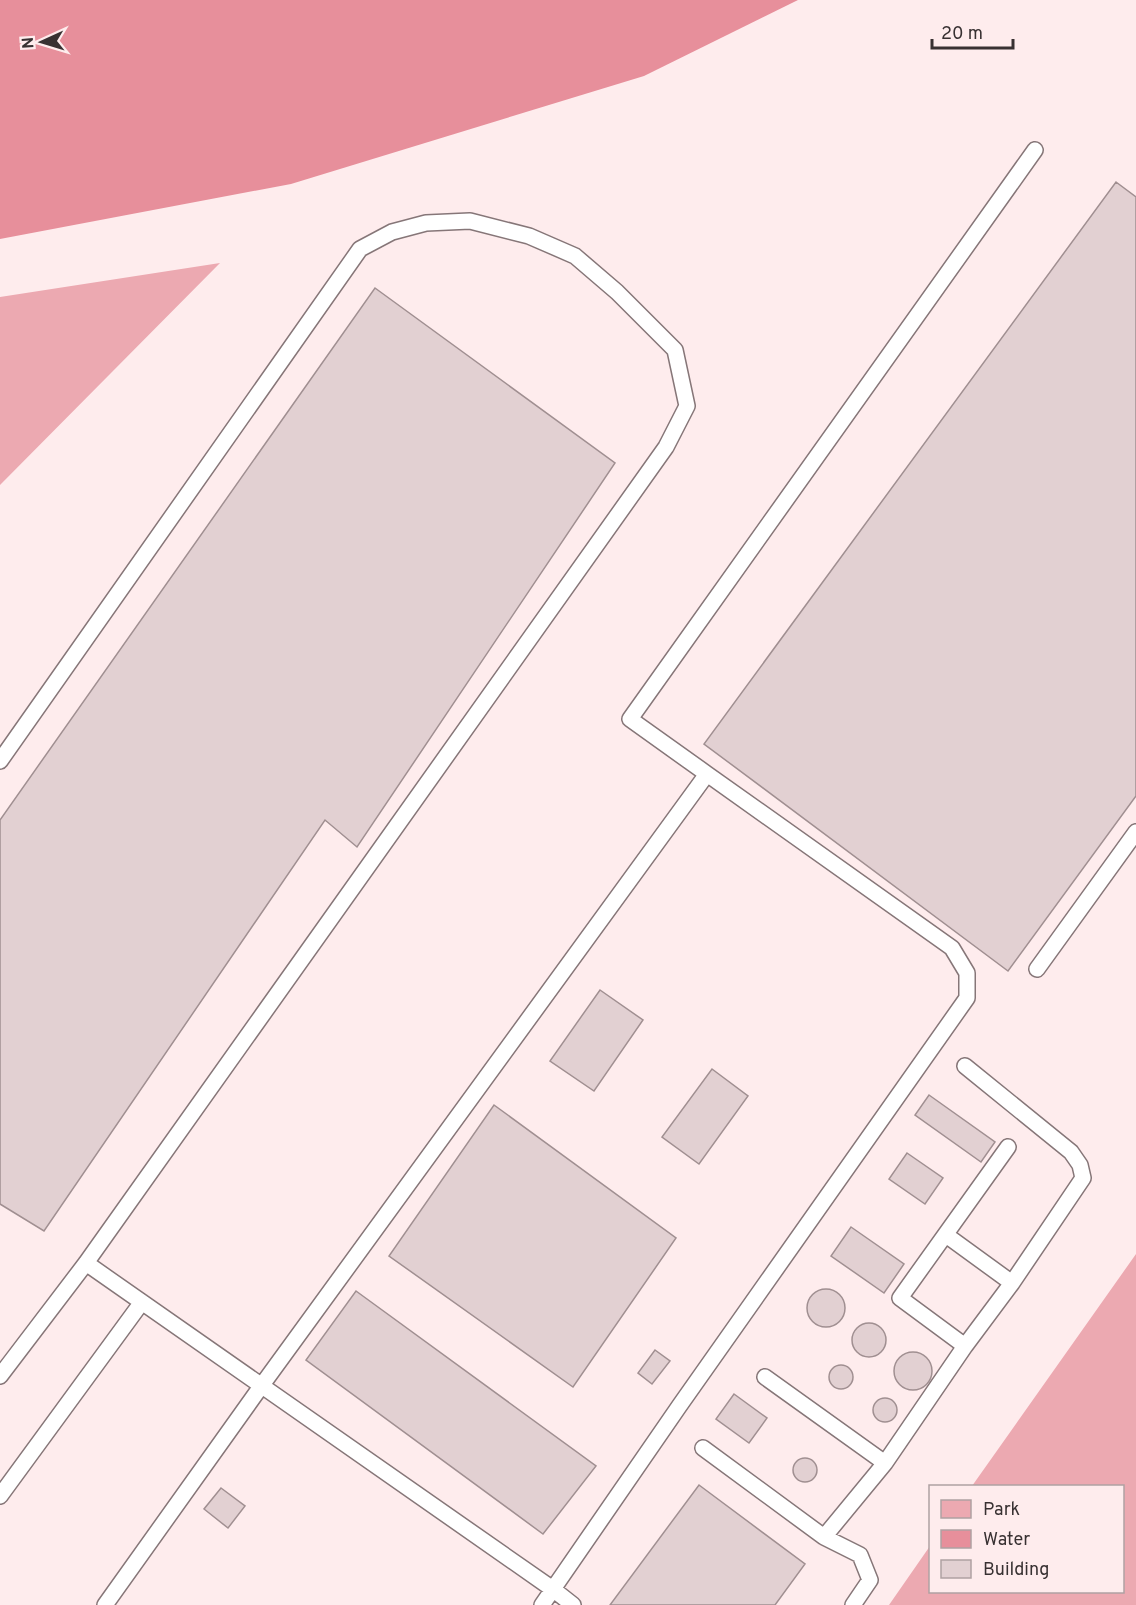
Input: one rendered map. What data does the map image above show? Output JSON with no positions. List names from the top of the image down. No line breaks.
{"legend":["Park","Water","Building"],"scale_bar":"20 m","north":"left"}
